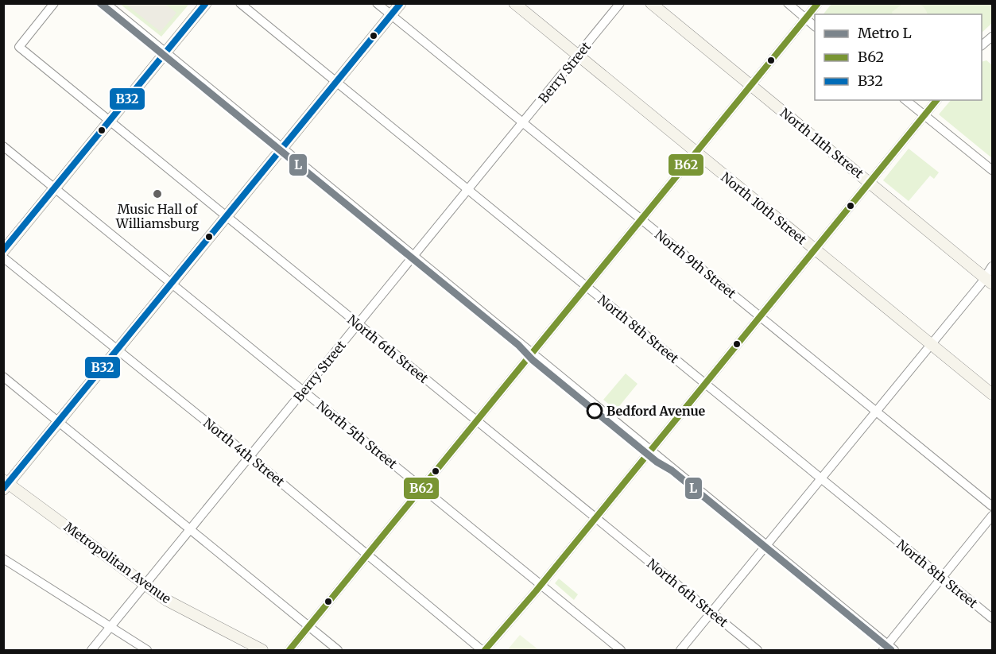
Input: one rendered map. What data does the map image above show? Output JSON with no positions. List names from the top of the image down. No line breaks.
{"streets":{"main road":["North 11th Street","North 10th Street","Metropolitan Avenue"],"street":["Berry Street","North 9th Street","North 8th Street","North 6th Street","North 5th Street","North 4th Street"]},"crossings":[["Berry Street","North 10th Street"],["Berry Street","North 9th Street"],["Berry Street","North 8th Street"],["Berry Street","North 6th Street"],["Berry Street","North 5th Street"],["Berry Street","North 4th Street"],["Berry Street","Metropolitan Avenue"]],"places":["Music Hall of Williamsburg","Bedford Avenue"],"lines":["metro line L","transit line B62","transit line B32"],"legend":["Metro L","B62","B32"]}
